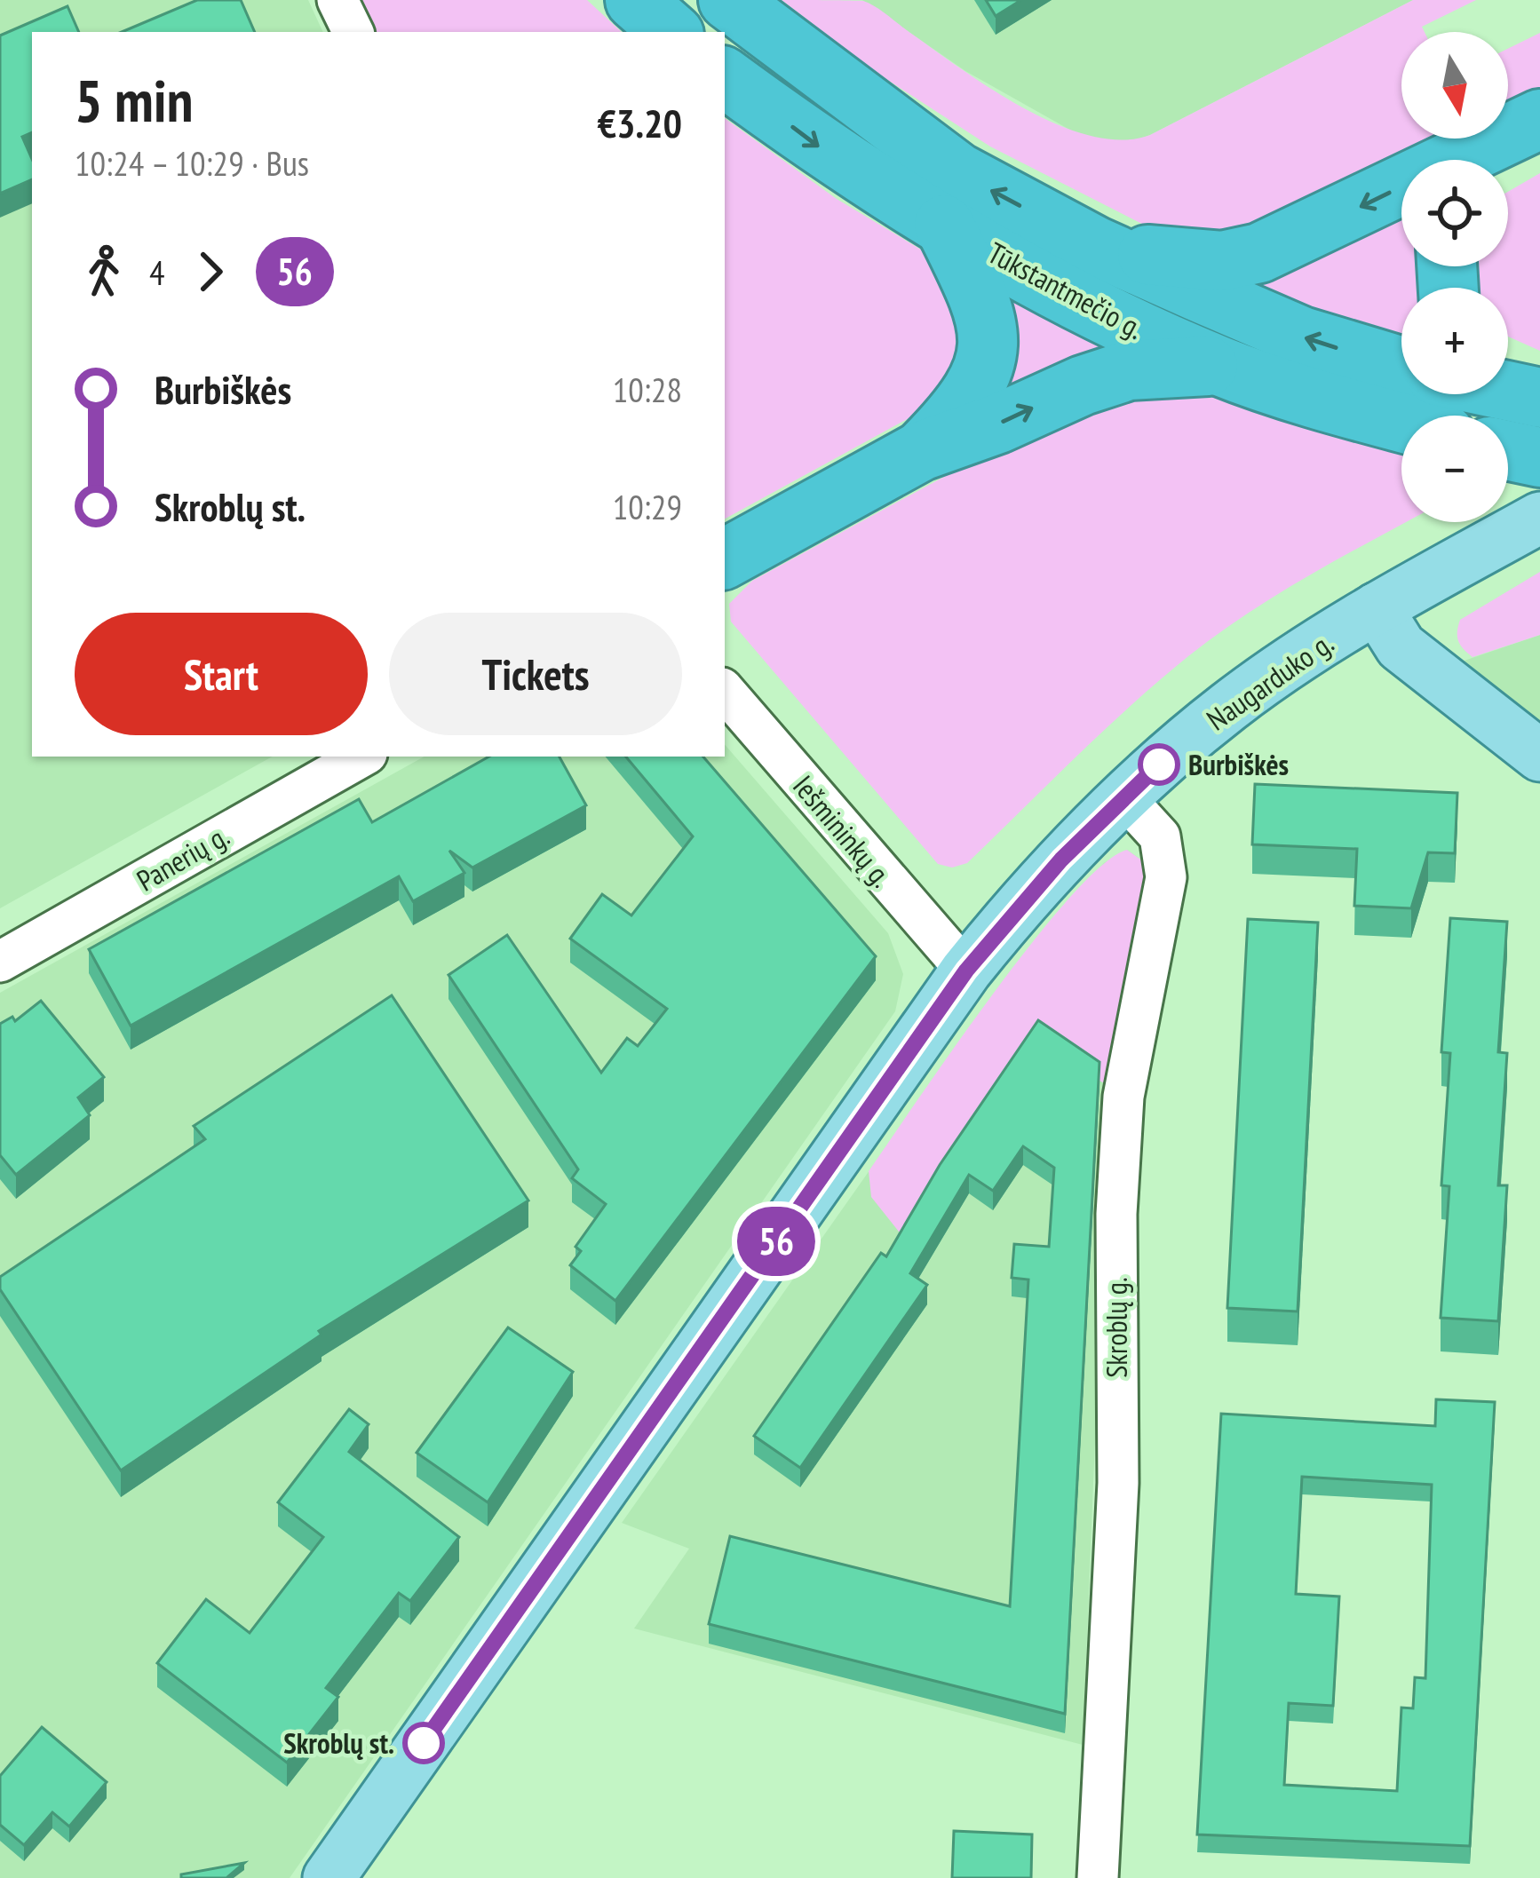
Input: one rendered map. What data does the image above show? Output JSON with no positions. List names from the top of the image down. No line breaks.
{"streets":{"highway":["Tūkstantmečio g."],"main road":["Naugarduko g."],"street":["Iešmininkų g.","Panerių g.","Skroblų g."]},"crossings":[["Naugarduko g.","Iešmininkų g."],["Naugarduko g.","Skroblų g."]],"places":["Burbiškės","Skroblų st."],"lines":["bus line 56"],"north":"bottom","page":{"on_map":"56","map_buttons":["+","−"],"heading":["5 min","10:24 – 10:29 · Bus","€3.20"],"legs":["4","56"],"list":[{"name":"Burbiškės","value":"10:28"},{"name":"Skroblų st.","value":"10:29"}],"buttons":["Start","Tickets"]}}
